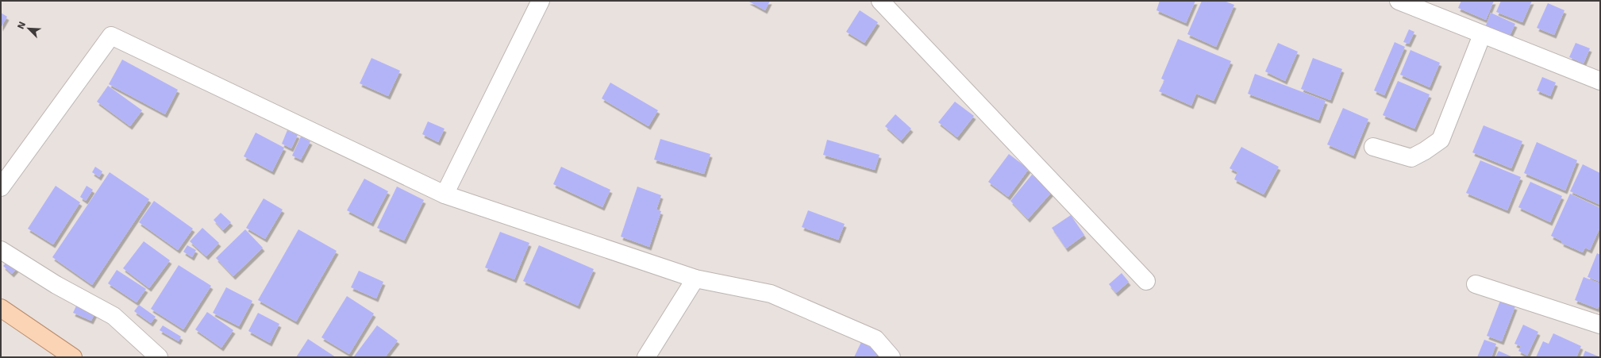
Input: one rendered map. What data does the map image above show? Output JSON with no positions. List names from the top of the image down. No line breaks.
{"north":"top left"}
